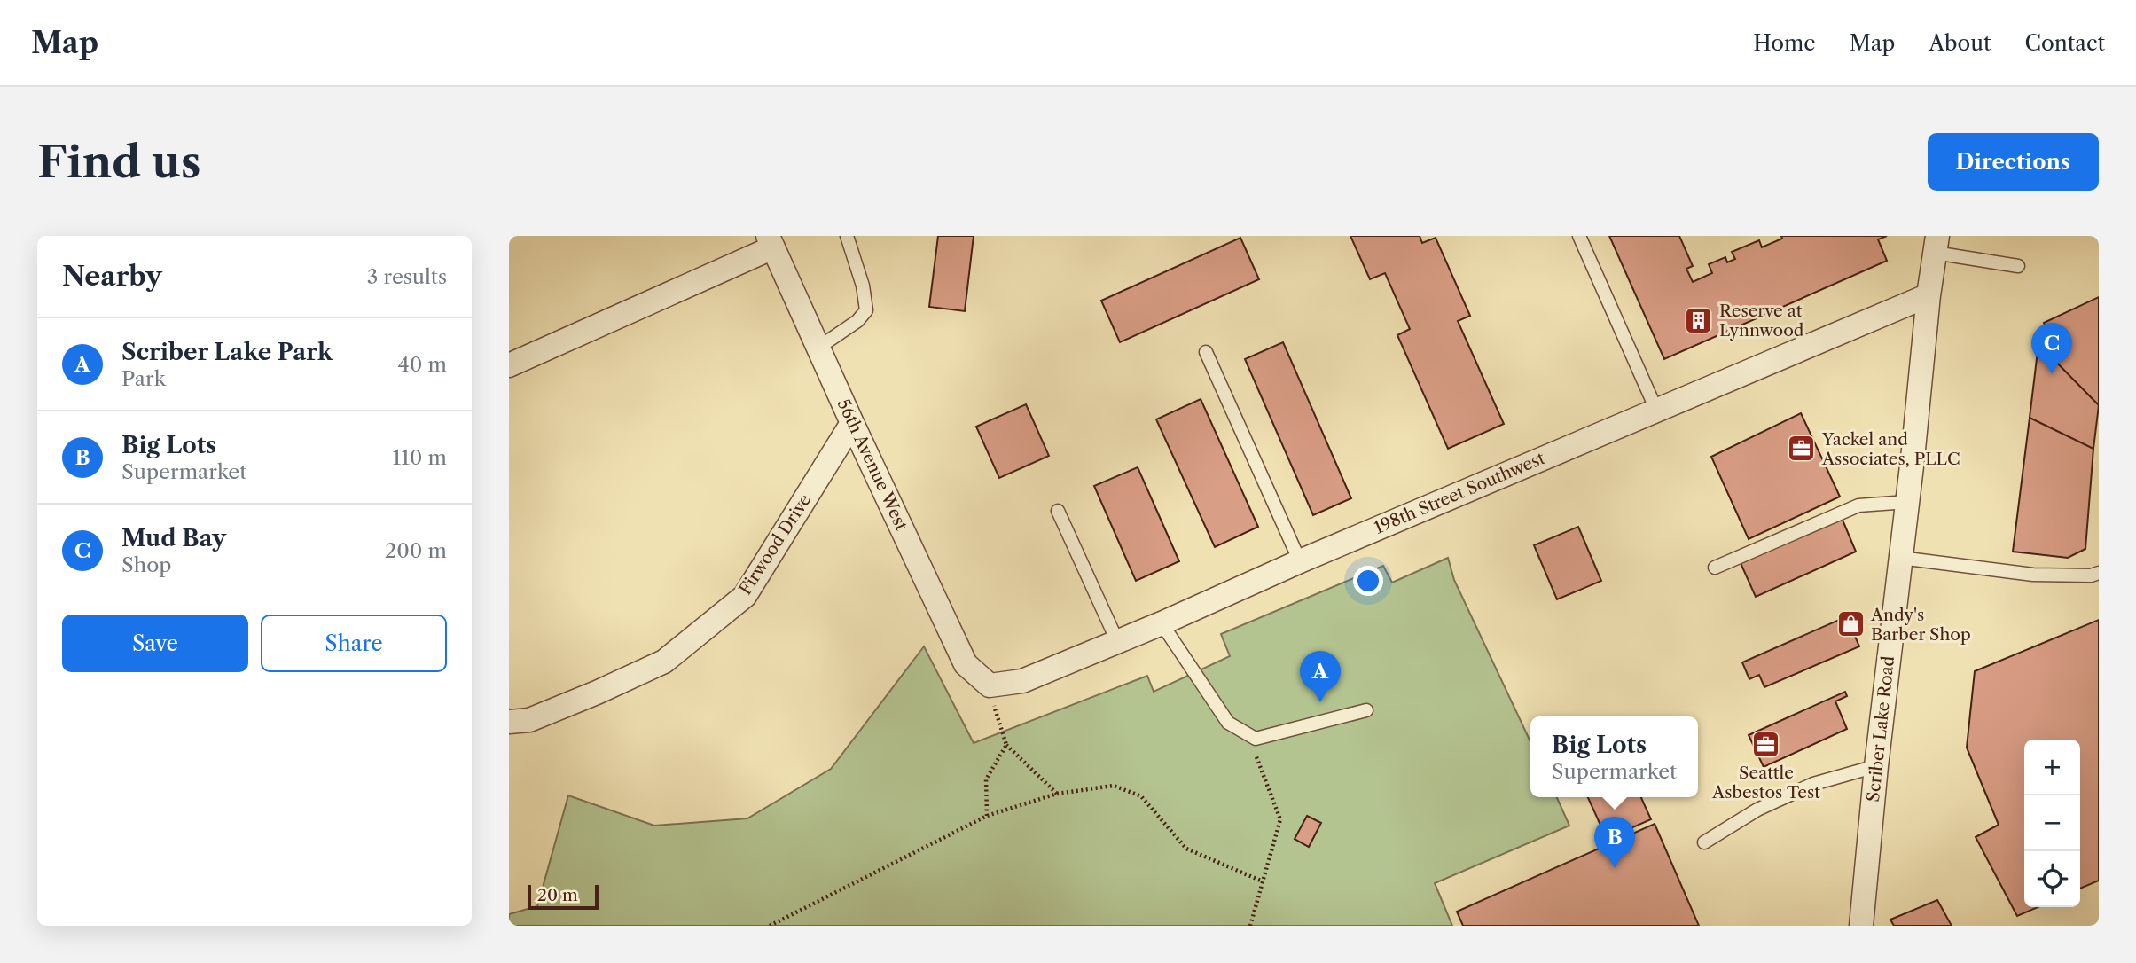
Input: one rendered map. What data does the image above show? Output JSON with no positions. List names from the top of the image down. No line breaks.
{"streets":{"street":["56th Avenue West","198th Street Southwest","Firwood Drive","Scriber Lake Road"]},"crossings":[["56th Avenue West","198th Street Southwest"],["56th Avenue West","Firwood Drive"],["198th Street Southwest","Scriber Lake Road"]],"places":{"building":["Reserve at Lynnwood"],"office":["Yackel and Associates, PLLC","Seattle Asbestos Test"],"shop":["Andy's Barber Shop"]},"scale_bar":"20 m","page":{"header":"Map","nav":["Home","Map","About","Contact"],"buttons":["Directions",["Save","Share"]],"title":"Find us","heading":["Nearby","3 results"],"list":[{"mark":"A","name":"Scriber Lake Park","note":"Park","value":"40 m"},{"mark":"B","name":"Big Lots","note":"Supermarket","value":"110 m"},{"mark":"C","name":"Mud Bay","note":"Shop","value":"200 m"}],"pins":["C","A","B"],"popup":["Big Lots","Supermarket"],"map_buttons":["+","−"],"scale":"20 m"}}
